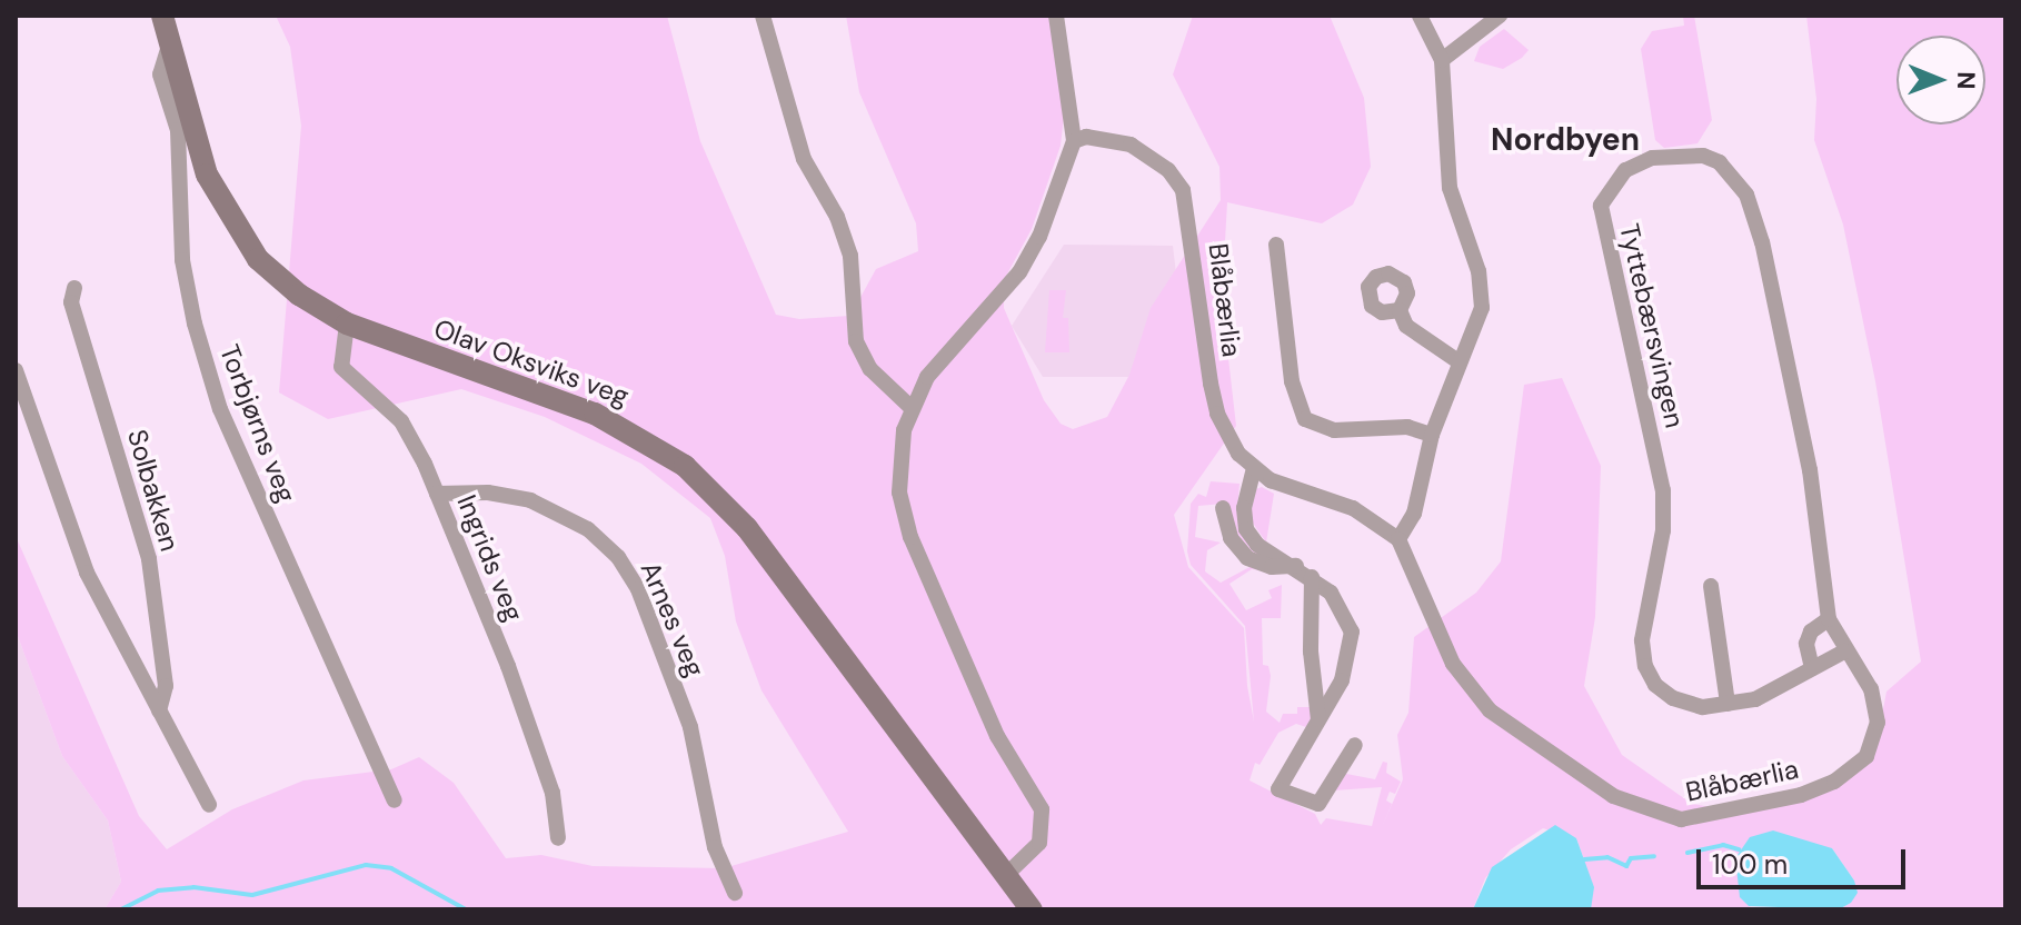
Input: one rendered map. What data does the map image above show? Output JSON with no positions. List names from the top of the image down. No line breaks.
{"streets":{"street":["Blåbærlia","Tyttebærsvingen","Olav Oksviks veg","Torbjørns veg","Solbakken","Ingrids veg","Arnes veg"]},"crossings":[["Blåbærlia","Tyttebærsvingen"],["Olav Oksviks veg","Torbjørns veg"],["Olav Oksviks veg","Ingrids veg"],["Ingrids veg","Arnes veg"]],"districts":["Nordbyen"],"scale_bar":"100 m","north":"right"}
